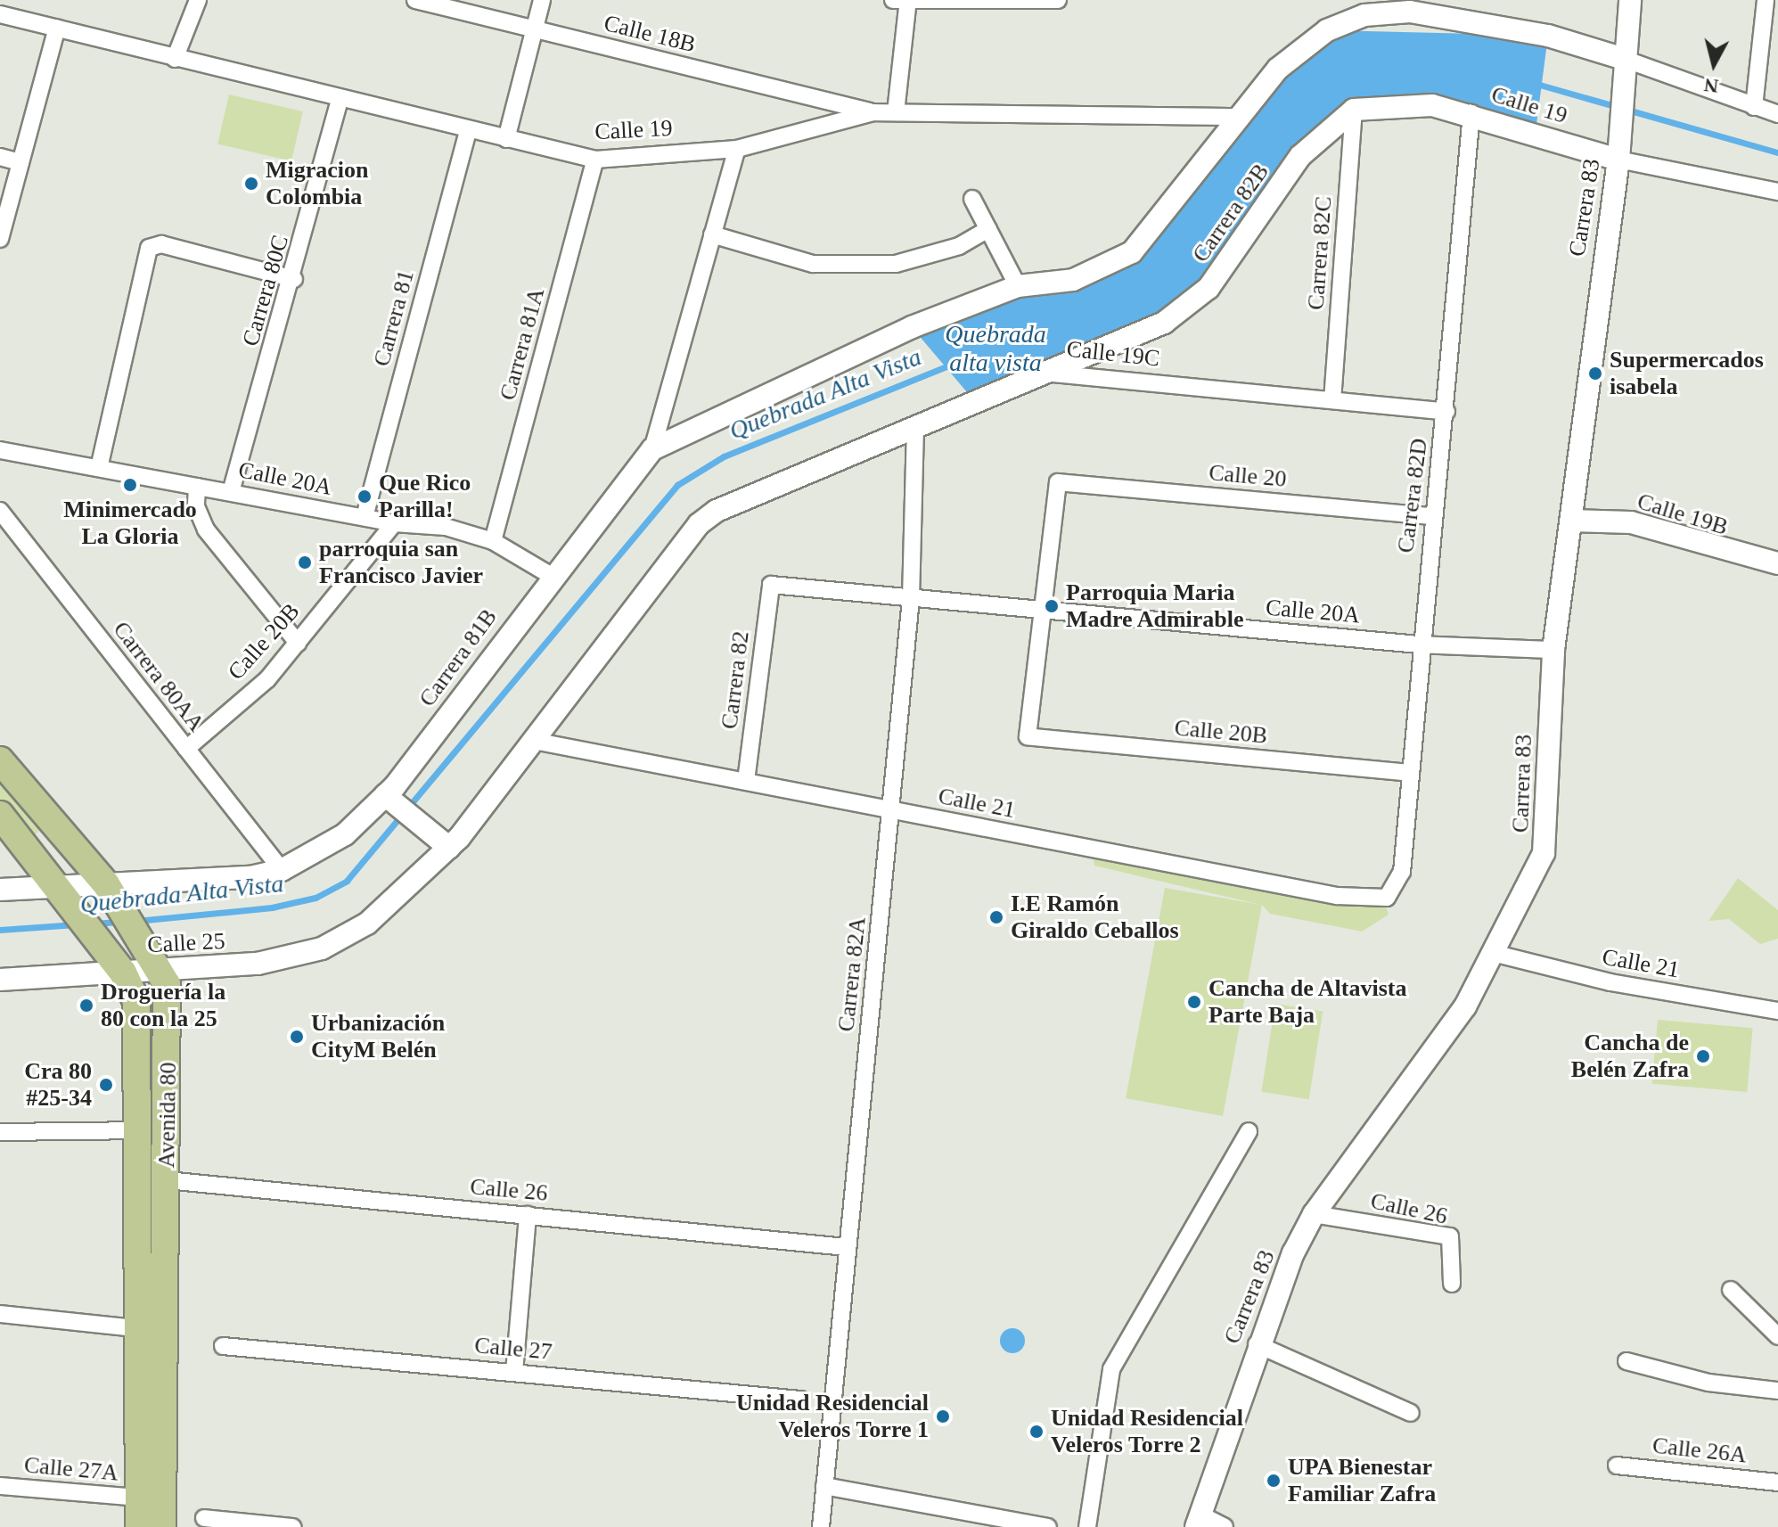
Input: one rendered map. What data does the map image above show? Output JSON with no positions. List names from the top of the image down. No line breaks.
{"streets":{"main road":["Avenida 80"],"street":["Calle 18B","Calle 19","Carrera 83","Carrera 82B","Carrera 82C","Carrera 80C","Carrera 81","Carrera 81A","Calle 19C","Calle 20","Calle 20A","Carrera 82D","Calle 19B","Calle 20B","Carrera 81B","Carrera 80AA","Carrera 82","Calle 21","Calle 25","Carrera 82A","Calle 26","Calle 27","Calle 26A","Calle 27A"]},"crossings":[["Calle 18B","Calle 19"],["Calle 19","Carrera 83"],["Calle 19","Carrera 82B"],["Calle 19","Carrera 82C"],["Calle 19","Carrera 80C"],["Calle 19","Carrera 81"],["Calle 19","Carrera 81A"],["Calle 19","Carrera 82D"],["Carrera 83","Calle 20A"],["Carrera 83","Calle 19B"],["Carrera 83","Calle 21"],["Carrera 83","Calle 26"],["Carrera 82B","Calle 19C"],["Carrera 82C","Calle 19C"],["Carrera 80C","Calle 20A"],["Carrera 81","Calle 20A"],["Carrera 81A","Calle 20A"],["Calle 19C","Carrera 82D"],["Calle 19C","Calle 21"],["Calle 19C","Carrera 82A"],["Calle 20","Calle 20A"],["Calle 20","Carrera 82D"],["Calle 20","Calle 20B"],["Calle 20A","Carrera 82D"],["Calle 20A","Calle 20B"],["Calle 20A","Carrera 81B"],["Calle 20A","Carrera 82"],["Calle 20A","Carrera 82A"],["Carrera 82D","Calle 20B"],["Carrera 82D","Calle 21"],["Calle 20B","Carrera 80AA"],["Carrera 81B","Carrera 80AA"],["Carrera 82","Calle 21"],["Calle 21","Carrera 82A"],["Calle 25","Avenida 80"],["Carrera 82A","Calle 26"],["Avenida 80","Calle 26"],["Avenida 80","Calle 27A"]],"water":["Quebrada alta vista","Quebrada Alta Vista"],"places":["Migracion Colombia","Supermercados isabela","Minimercado La Gloria","Que Rico Parilla!","parroquia san Francisco Javier","Parroquia Maria Madre Admirable","I.E Ramón Giraldo Ceballos","Cancha de Altavista Parte Baja","Droguería la 80 con la 25","Urbanización CityM Belén","Cancha de Belén Zafra","Cra 80 #25-34","Unidad Residencial Veleros Torre 1","Unidad Residencial Veleros Torre 2","UPA Bienestar Familiar Zafra"],"north":"bottom"}
